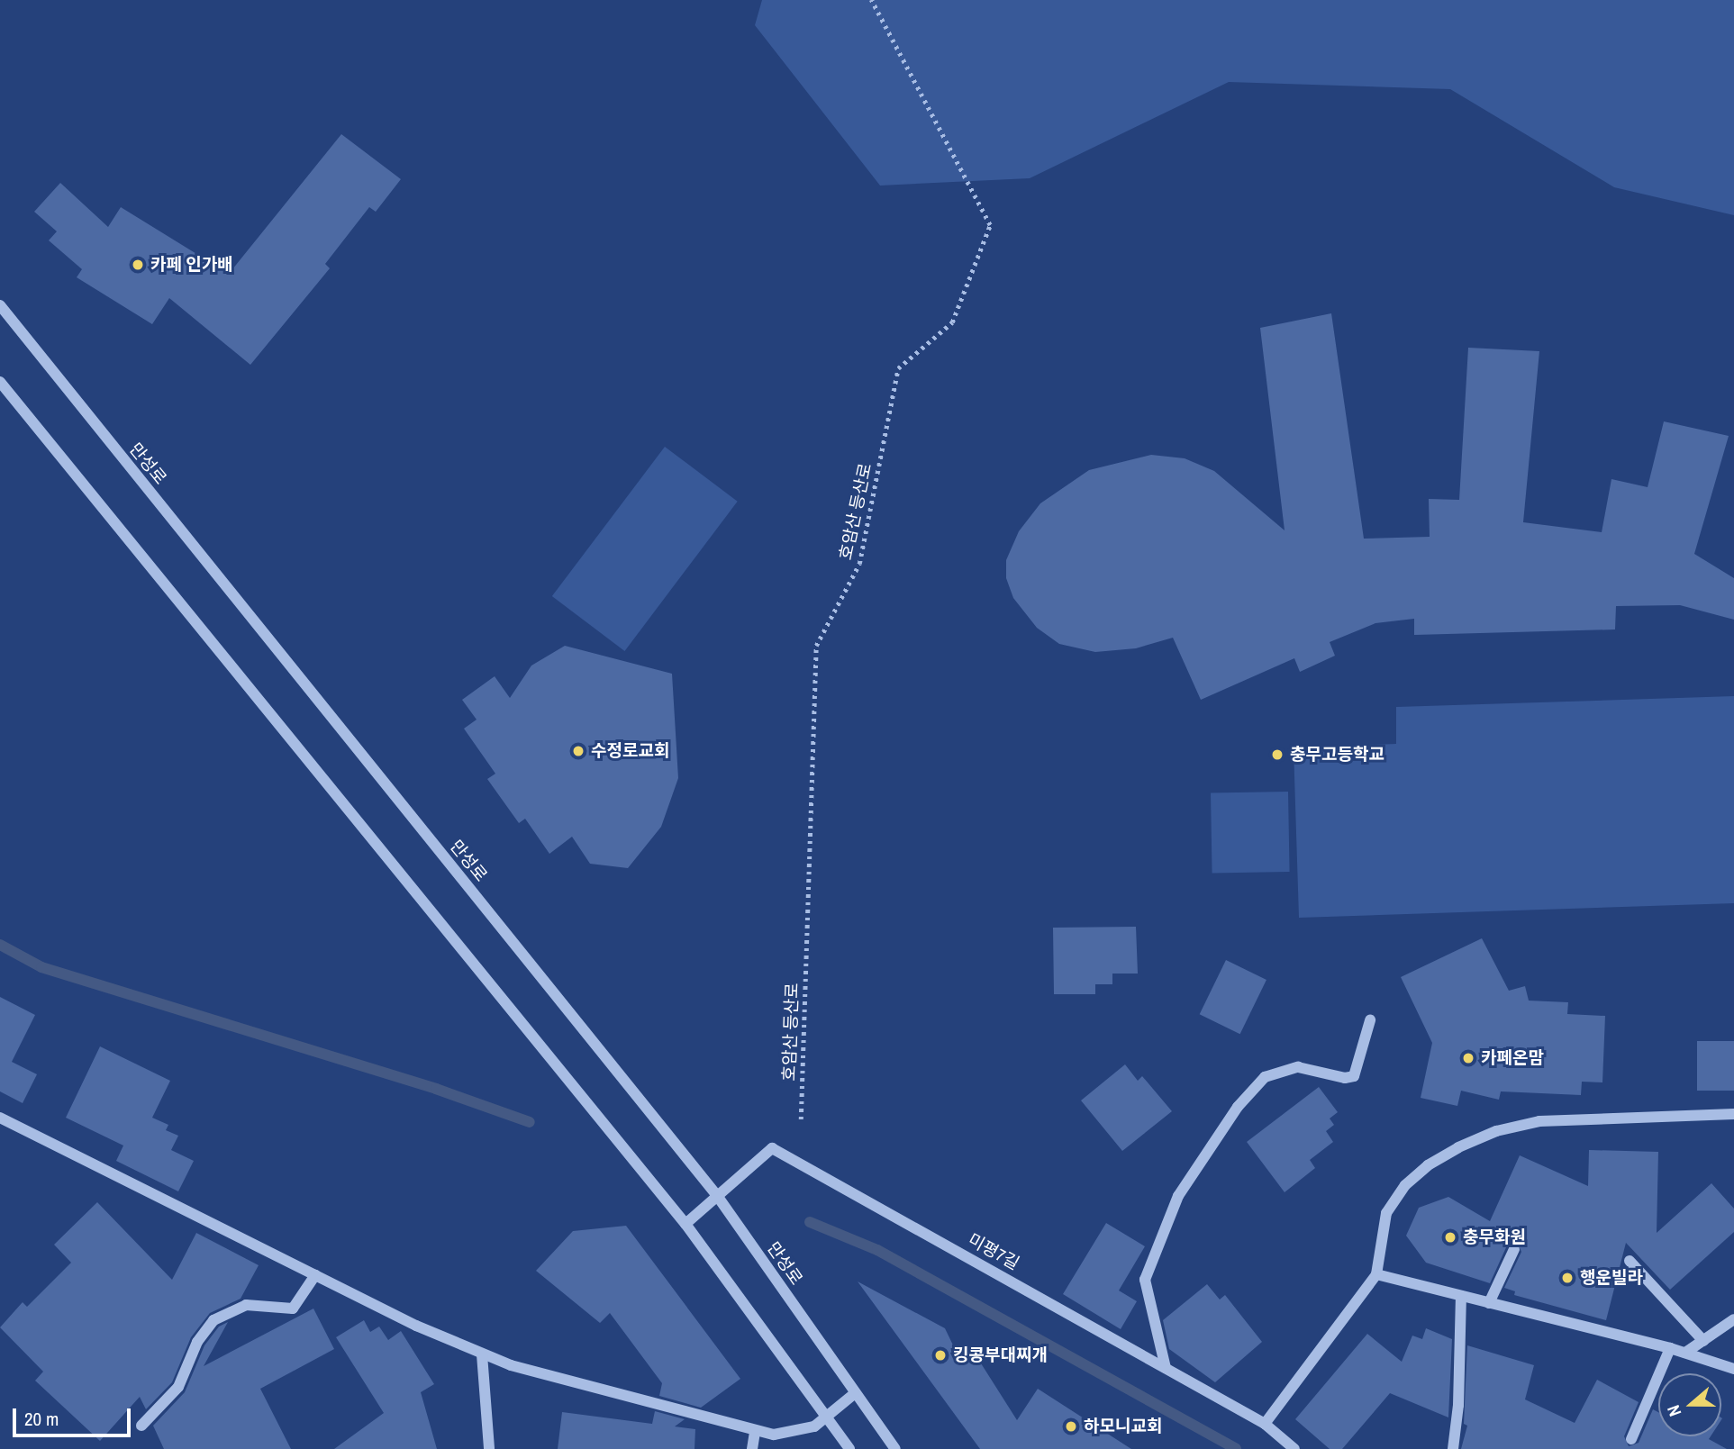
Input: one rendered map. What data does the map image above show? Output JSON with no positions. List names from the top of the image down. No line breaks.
{"streets":{"street":["만성로","미평7길"],"path":["호암산 등산로"]},"crossings":[["만성로","미평7길"]],"places":["카페 인가배","수정로교회","충무고등학교","카페온맘","충무화원","행운빌라","킹콩부대찌개","하모니교회"],"scale_bar":"20 m","north":"left"}
